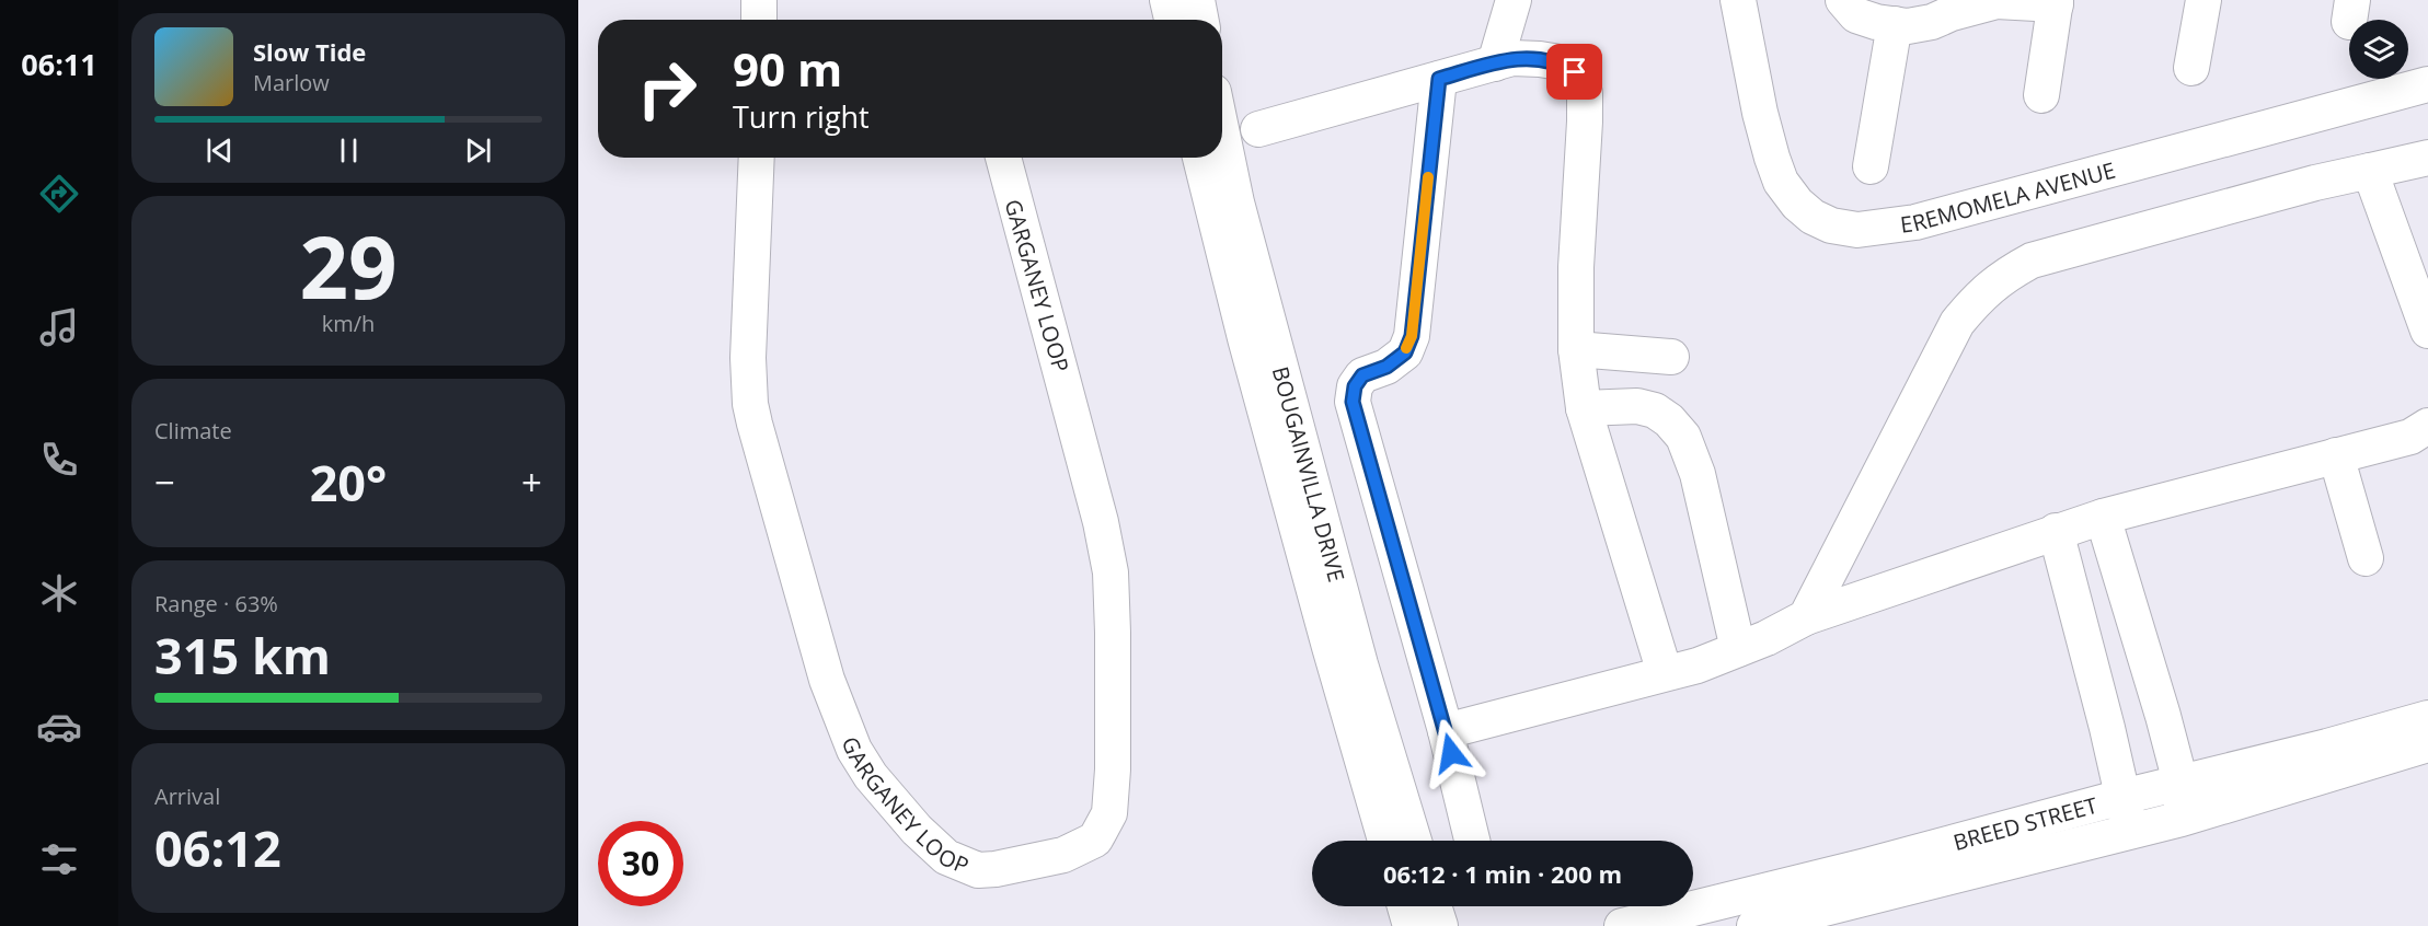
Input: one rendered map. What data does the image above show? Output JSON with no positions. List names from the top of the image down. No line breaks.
{"streets":{"street":["EREMOMELA AVENUE","GARGANEY LOOP","BOUGAINVILLA DRIVE","BREED STREET"]},"page":{"tabs":"06:11","turn":["90 m","Turn right"],"song":["Slow Tide","Marlow"],"tile":[["29","km/h"],"Climate",["Range · 63%","315 km"],["Arrival","06:12"]],"heat":["−","20°","+"],"limit":"30","trip":"06:12 · 1 min · 200 m"}}
